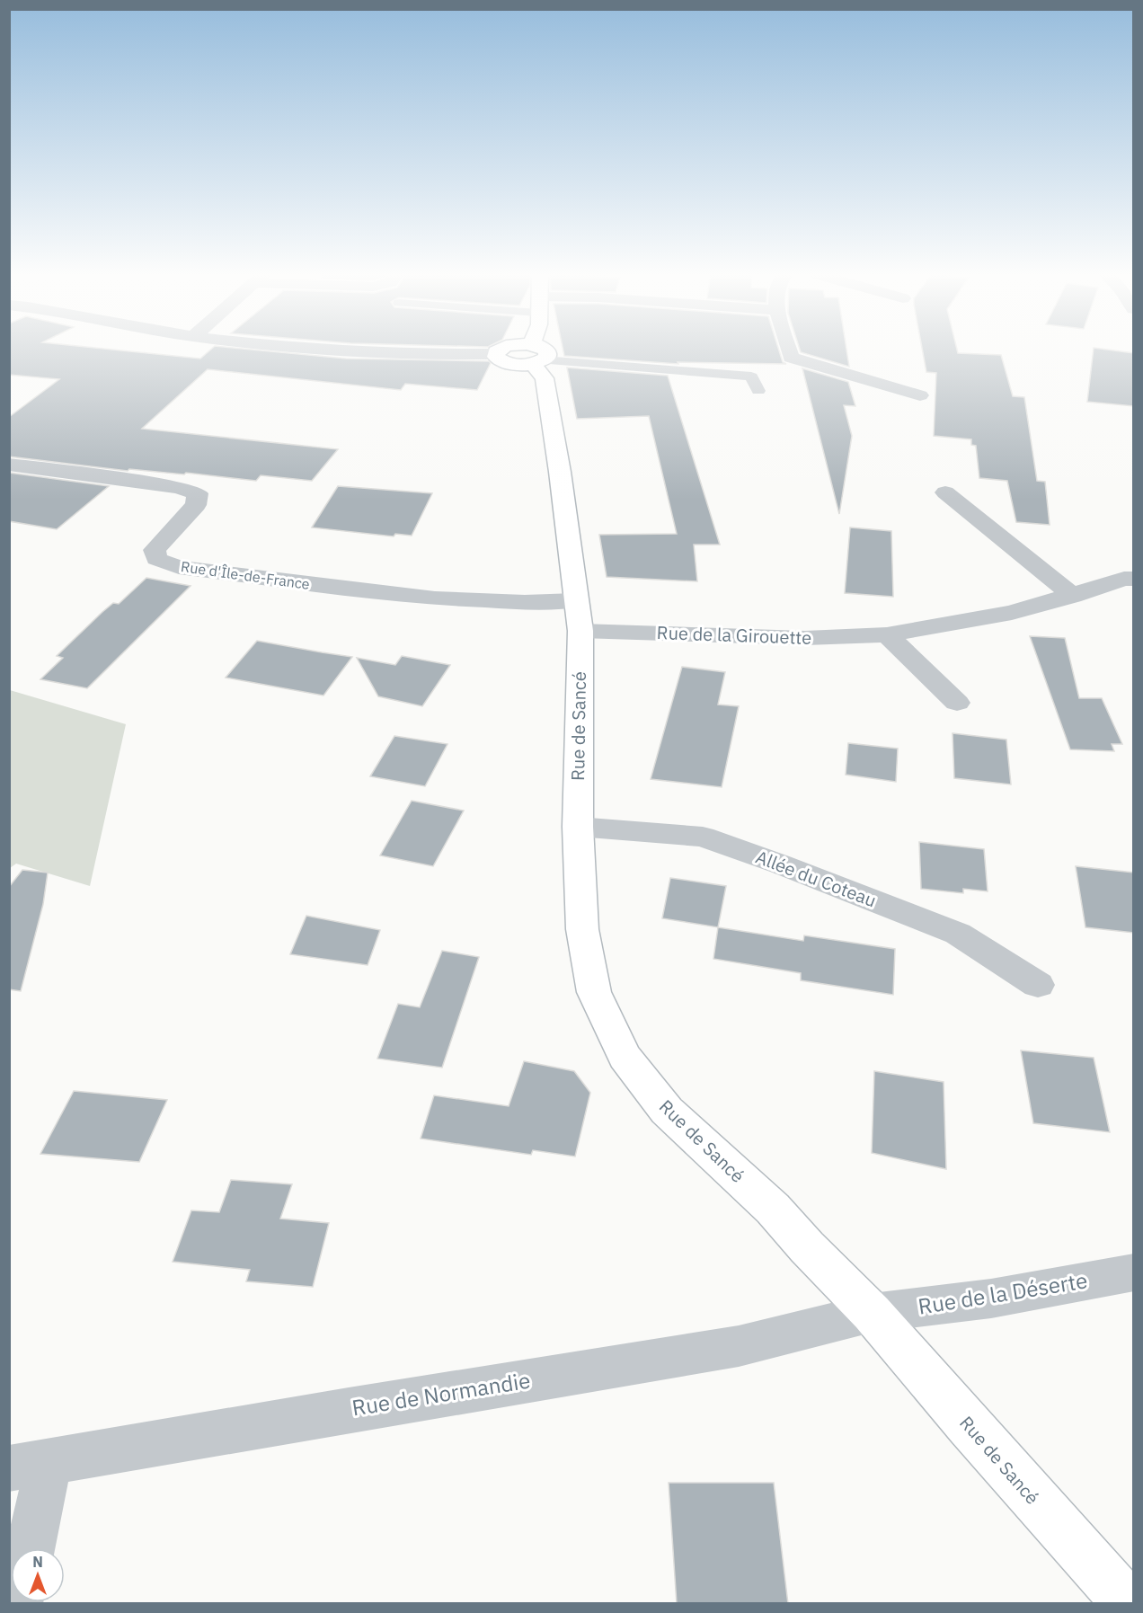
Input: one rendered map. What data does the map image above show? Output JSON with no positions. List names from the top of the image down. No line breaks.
{"streets":{"street":["Rue d'Île-de-France","Rue de la Girouette","Rue de Sancé","Allée du Coteau","Rue de la Déserte","Rue de Normandie"]},"crossings":[["Rue d'Île-de-France","Rue de Sancé"],["Rue de la Girouette","Rue de Sancé"],["Rue de Sancé","Allée du Coteau"],["Rue de Sancé","Rue de la Déserte"],["Rue de Sancé","Rue de Normandie"],["Rue de la Déserte","Rue de Normandie"]],"north":"top"}
